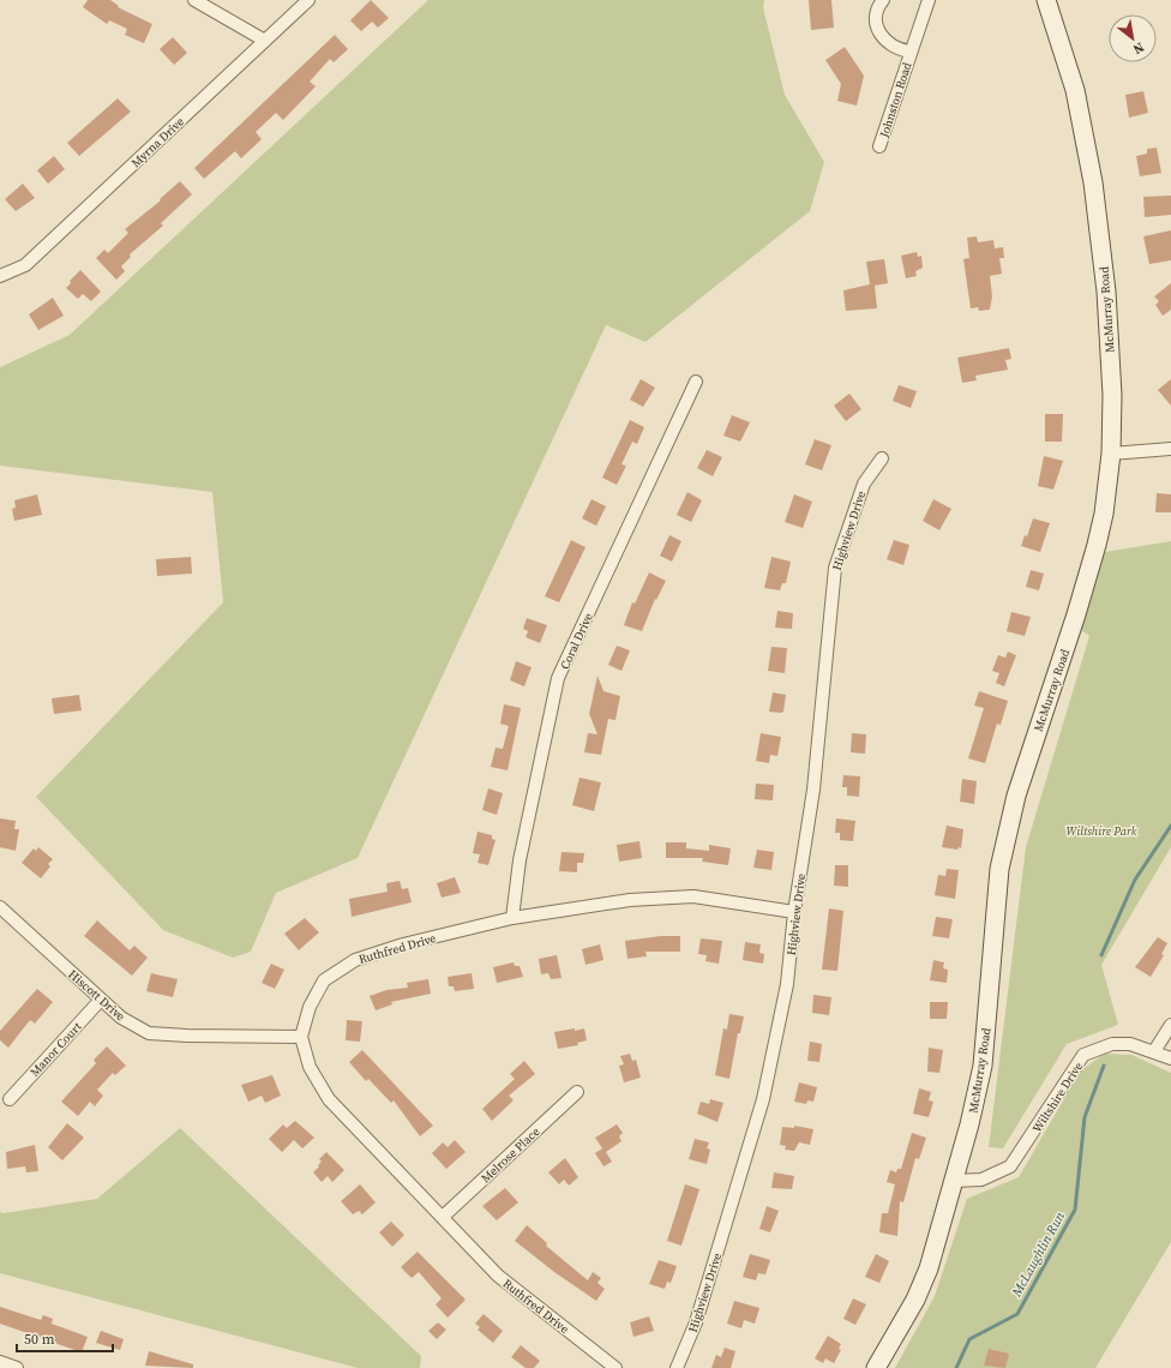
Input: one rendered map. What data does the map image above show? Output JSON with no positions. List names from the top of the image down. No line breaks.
{"streets":{"main road":["McMurray Road"],"street":["Johnston Road","Myrna Drive","Highview Drive","Coral Drive","Ruthfred Drive","Hiscott Drive","Manor Court","Wiltshire Drive","Melrose Place"]},"crossings":[["McMurray Road","Wiltshire Drive"],["Highview Drive","Ruthfred Drive"],["Coral Drive","Ruthfred Drive"],["Ruthfred Drive","Hiscott Drive"],["Ruthfred Drive","Melrose Place"],["Hiscott Drive","Manor Court"]],"water":["McLaughlin Run"],"parks":["Wiltshire Park"],"scale_bar":"50 m","north":"bottom right"}
